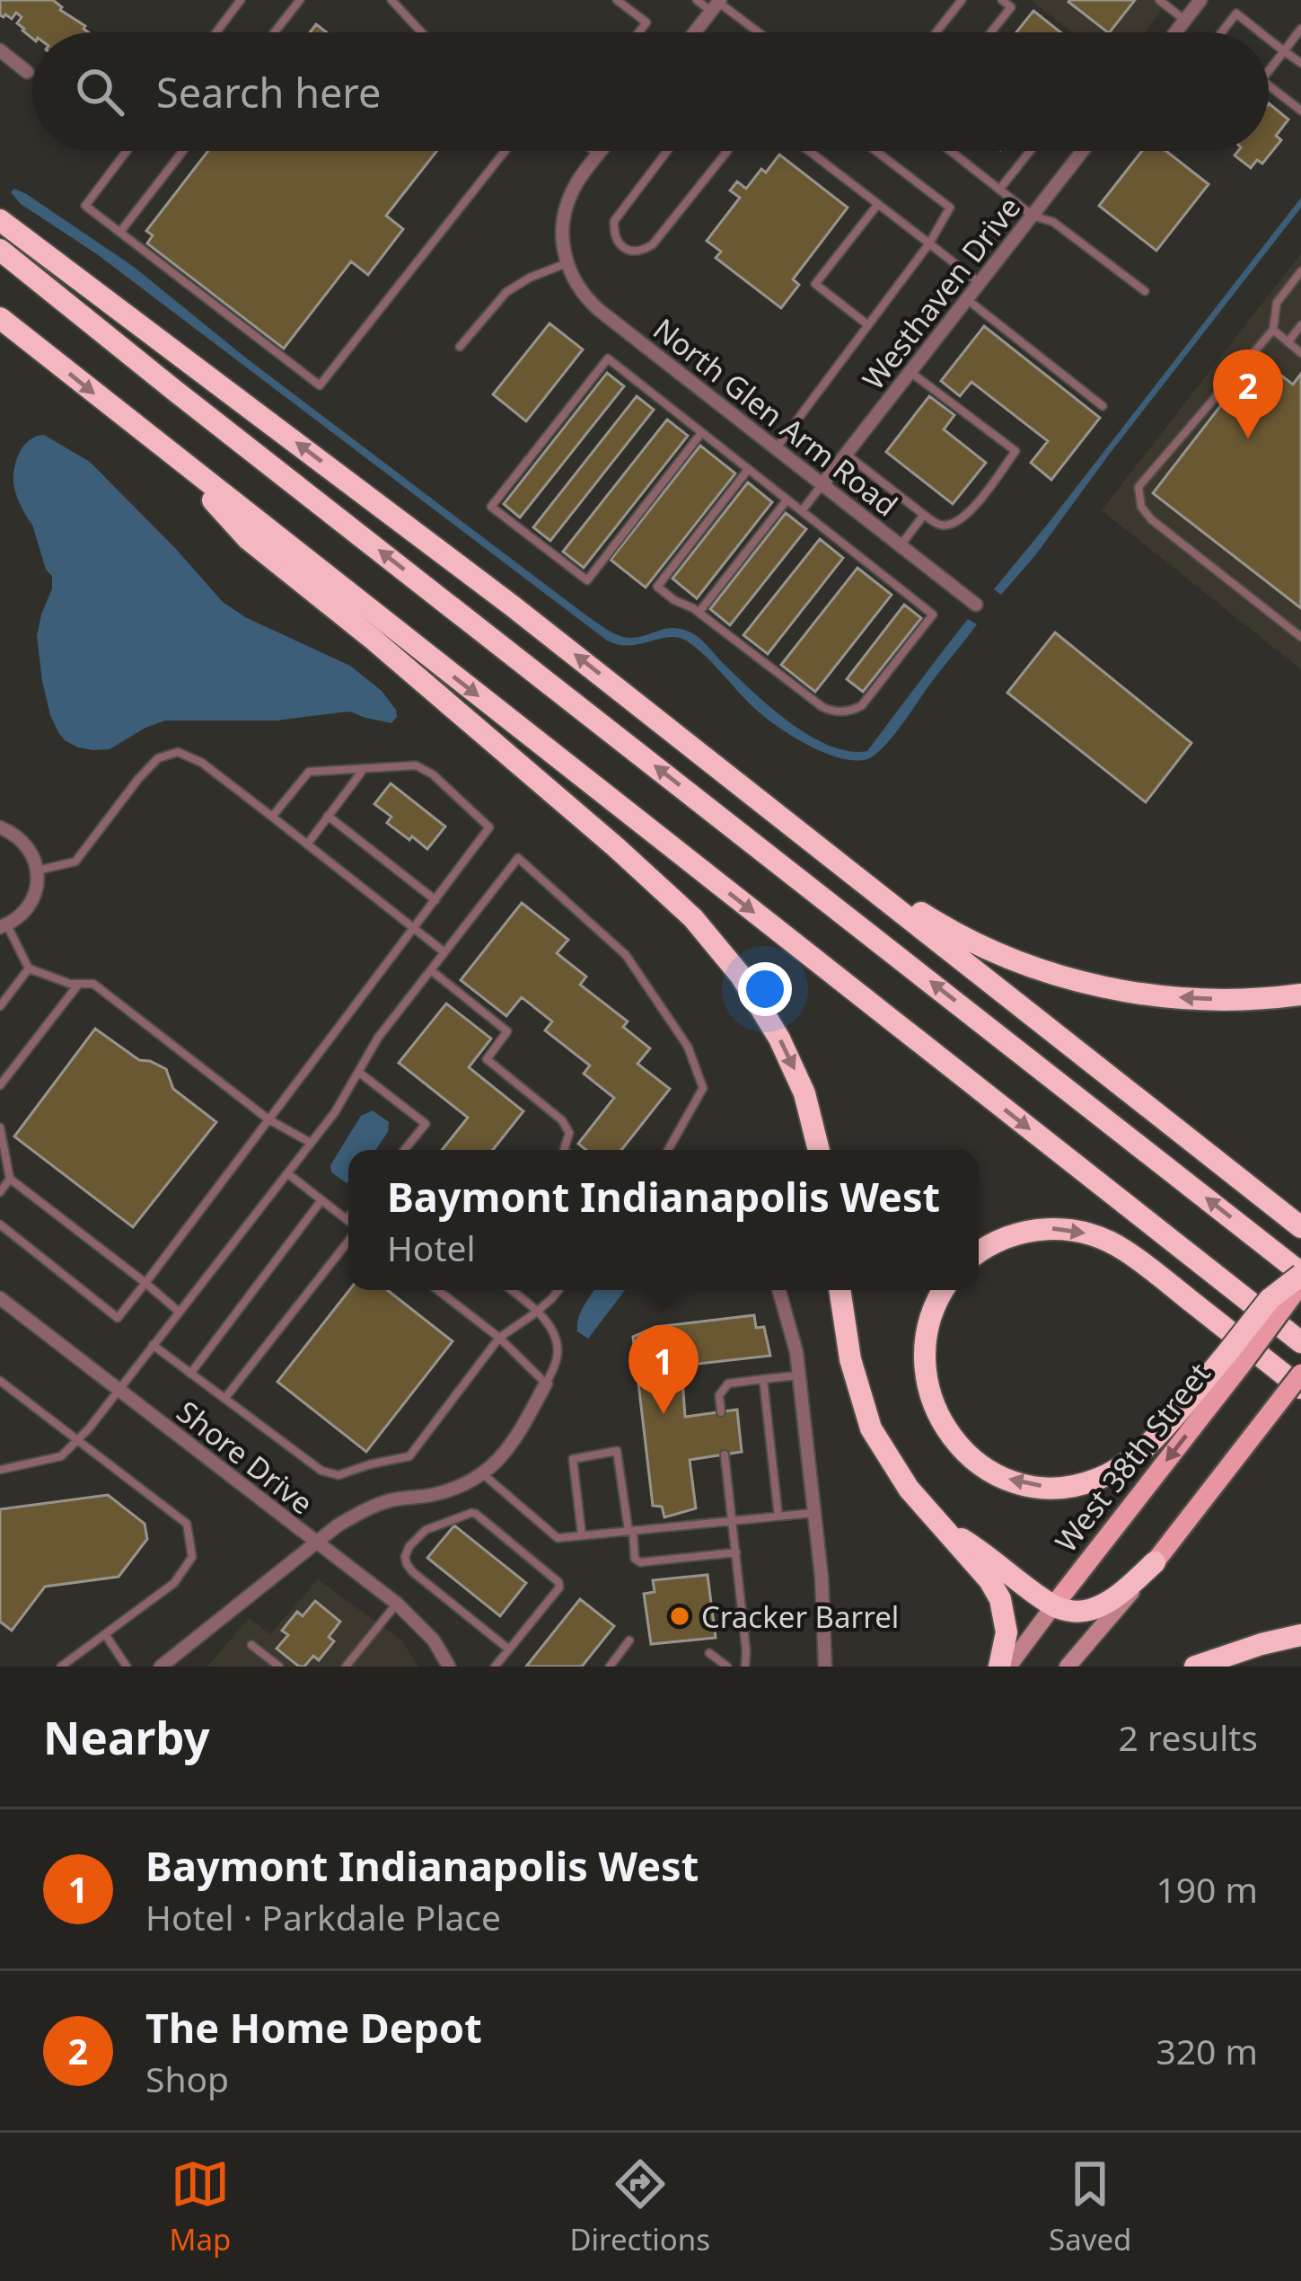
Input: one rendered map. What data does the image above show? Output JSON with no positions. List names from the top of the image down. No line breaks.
{"streets":{"main road":["West 38th Street"],"street":["Westhaven Drive","North Glen Arm Road","Shore Drive"]},"crossings":[["Westhaven Drive","North Glen Arm Road"]],"places":["Cracker Barrel"],"page":{"search":"Search here","pins":["2","1"],"popup":["Baymont Indianapolis West","Hotel"],"heading":["Nearby","2 results"],"list":[{"mark":"1","name":"Baymont Indianapolis West","note":"Hotel · Parkdale Place","value":"190 m"},{"mark":"2","name":"The Home Depot","note":"Shop","value":"320 m"}],"nav":["Map","Directions","Saved"]}}
